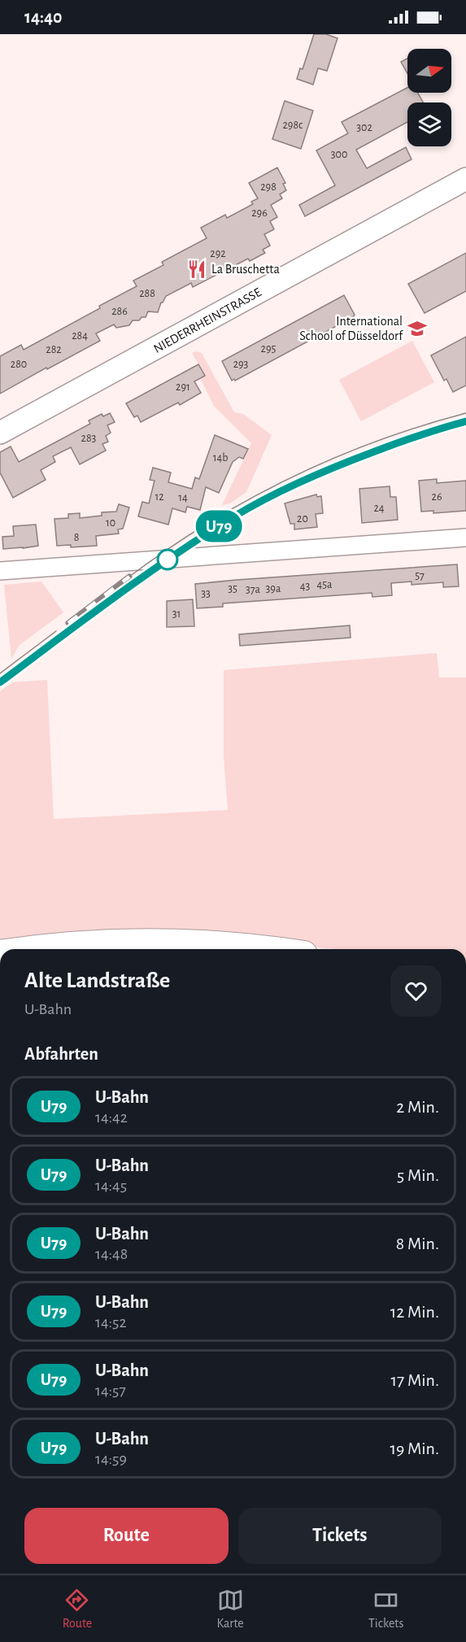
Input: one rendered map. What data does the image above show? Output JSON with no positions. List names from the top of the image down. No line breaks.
{"streets":{"main road":["NIEDERRHEINSTRASSE"]},"places":{"restaurant":["La Bruschetta"],"school or university":["International School of Düsseldorf"]},"lines":["metro line U79"],"house_numbers":["298c","302","300","298","296","292","288","286","284","295","282","280","293","291","283","14b","12","26","14","24","20","10","8","57","45a","43","35","39a","37a","33","31"],"north":"right","page":{"status":"14:40","on_map":"U79","heading":[["Alte Landstraße","U-Bahn"],"Abfahrten"],"list":[{"mark":"U79","name":"U-Bahn","note":"14:42","value":"2 Min."},{"mark":"U79","name":"U-Bahn","note":"14:45","value":"5 Min."},{"mark":"U79","name":"U-Bahn","note":"14:48","value":"8 Min."},{"mark":"U79","name":"U-Bahn","note":"14:52","value":"12 Min."},{"mark":"U79","name":"U-Bahn","note":"14:57","value":"17 Min."},{"mark":"U79","name":"U-Bahn","note":"14:59","value":"19 Min."}],"buttons":["Route","Tickets"],"tabs":["Route","Karte","Tickets"]}}
